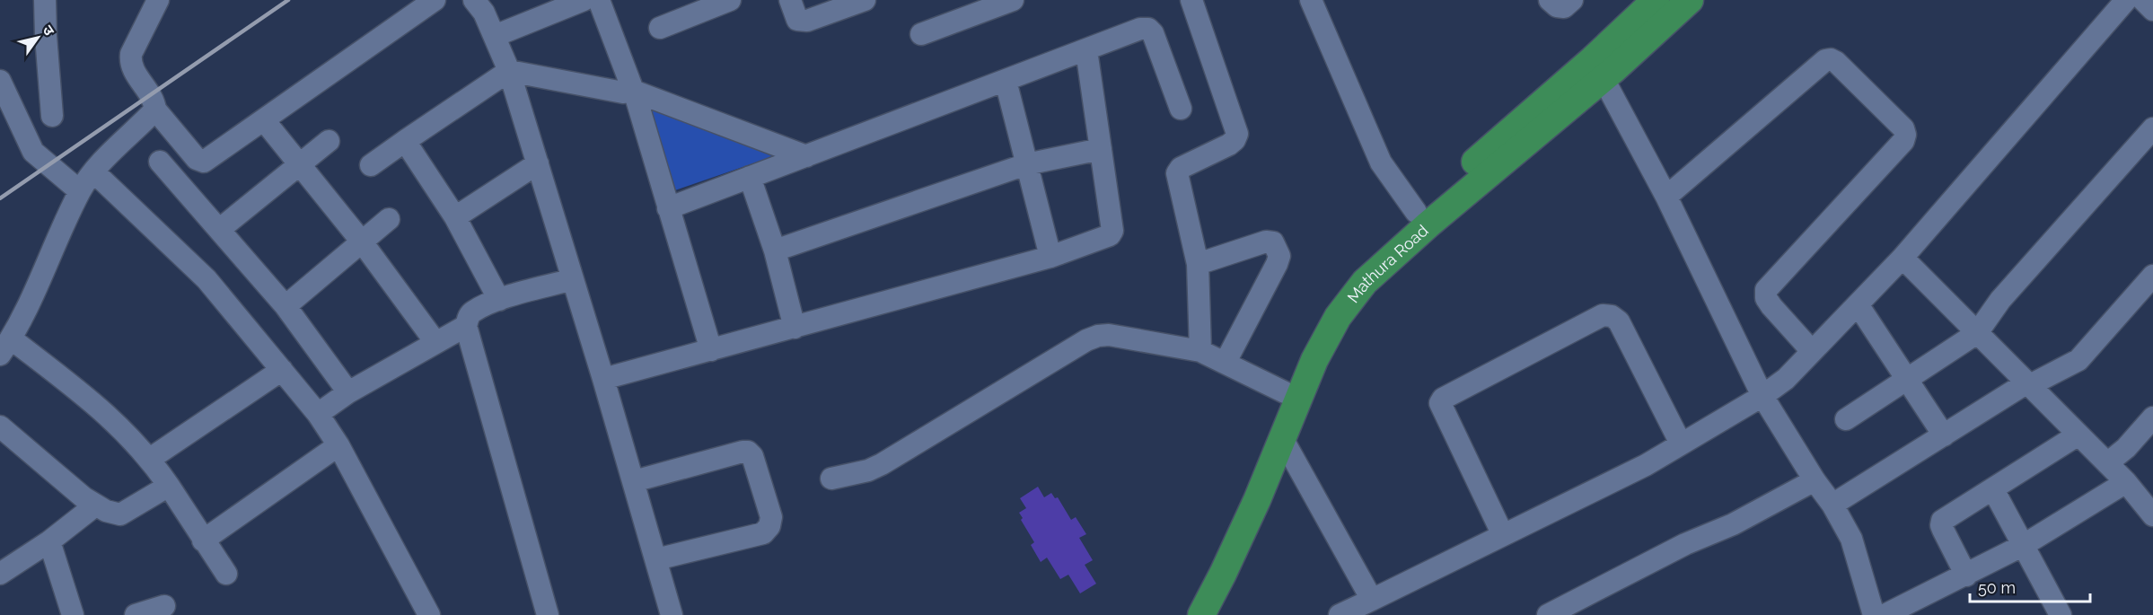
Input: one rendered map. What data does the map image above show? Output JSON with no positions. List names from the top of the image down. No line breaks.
{"streets":{"main road":["Mathura Road"]},"scale_bar":"50 m","north":"top right"}
